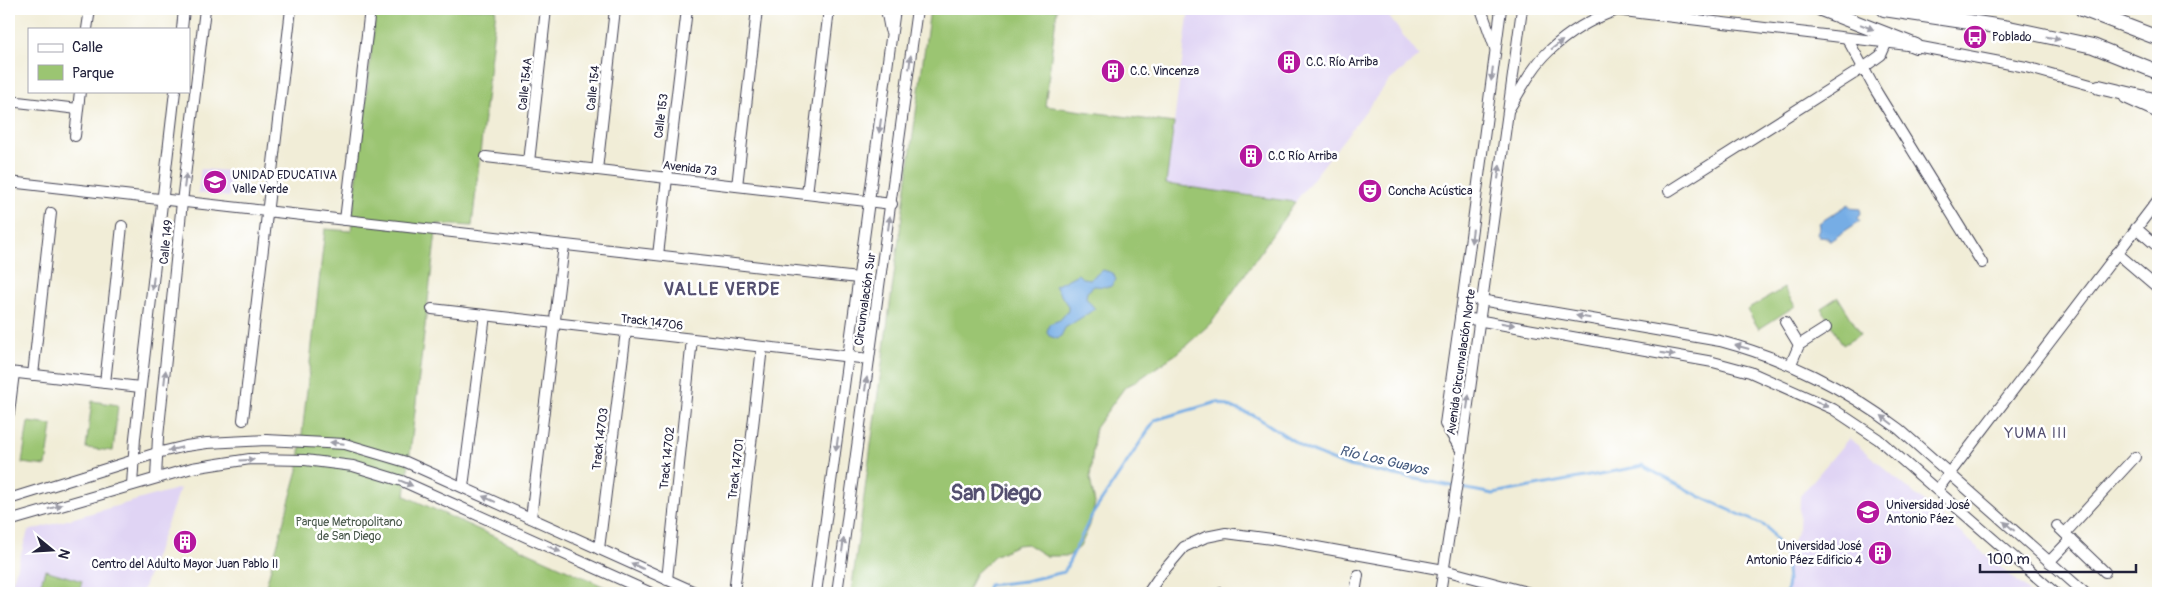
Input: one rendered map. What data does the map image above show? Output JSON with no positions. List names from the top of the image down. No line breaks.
{"streets":{"street":["Calle 154A","Calle 154","Calle 153","Avenida 73","Calle 149","Circunvalación Sur","Track 14706","Avenida Circunvalación Norte","Track 14703","Track 14702","Track 14701"]},"crossings":[["Calle 154A","Avenida 73"],["Calle 154","Avenida 73"],["Calle 153","Avenida 73"],["Avenida 73","Circunvalación Sur"],["Circunvalación Sur","Track 14706"],["Track 14706","Track 14703"],["Track 14706","Track 14702"],["Track 14706","Track 14701"]],"districts":["VALLE VERDE","YUMA III","San Diego"],"water":["Río Los Guayos"],"parks":["Parque Metropolitano de San Diego"],"places":{"bus stop":["Poblado"],"building":["C.C. Río Arriba","C.C. Vincenza","C.C Río Arriba","Centro del Adulto Mayor Juan Pablo II","Universidad José Antonio Páez Edificio 4"],"school or university":["UNIDAD EDUCATIVA Valle Verde","Universidad José Antonio Páez"],"theatre":["Concha Acústica"]},"legend":["Calle","Parque"],"scale_bar":"100 m","north":"right"}
